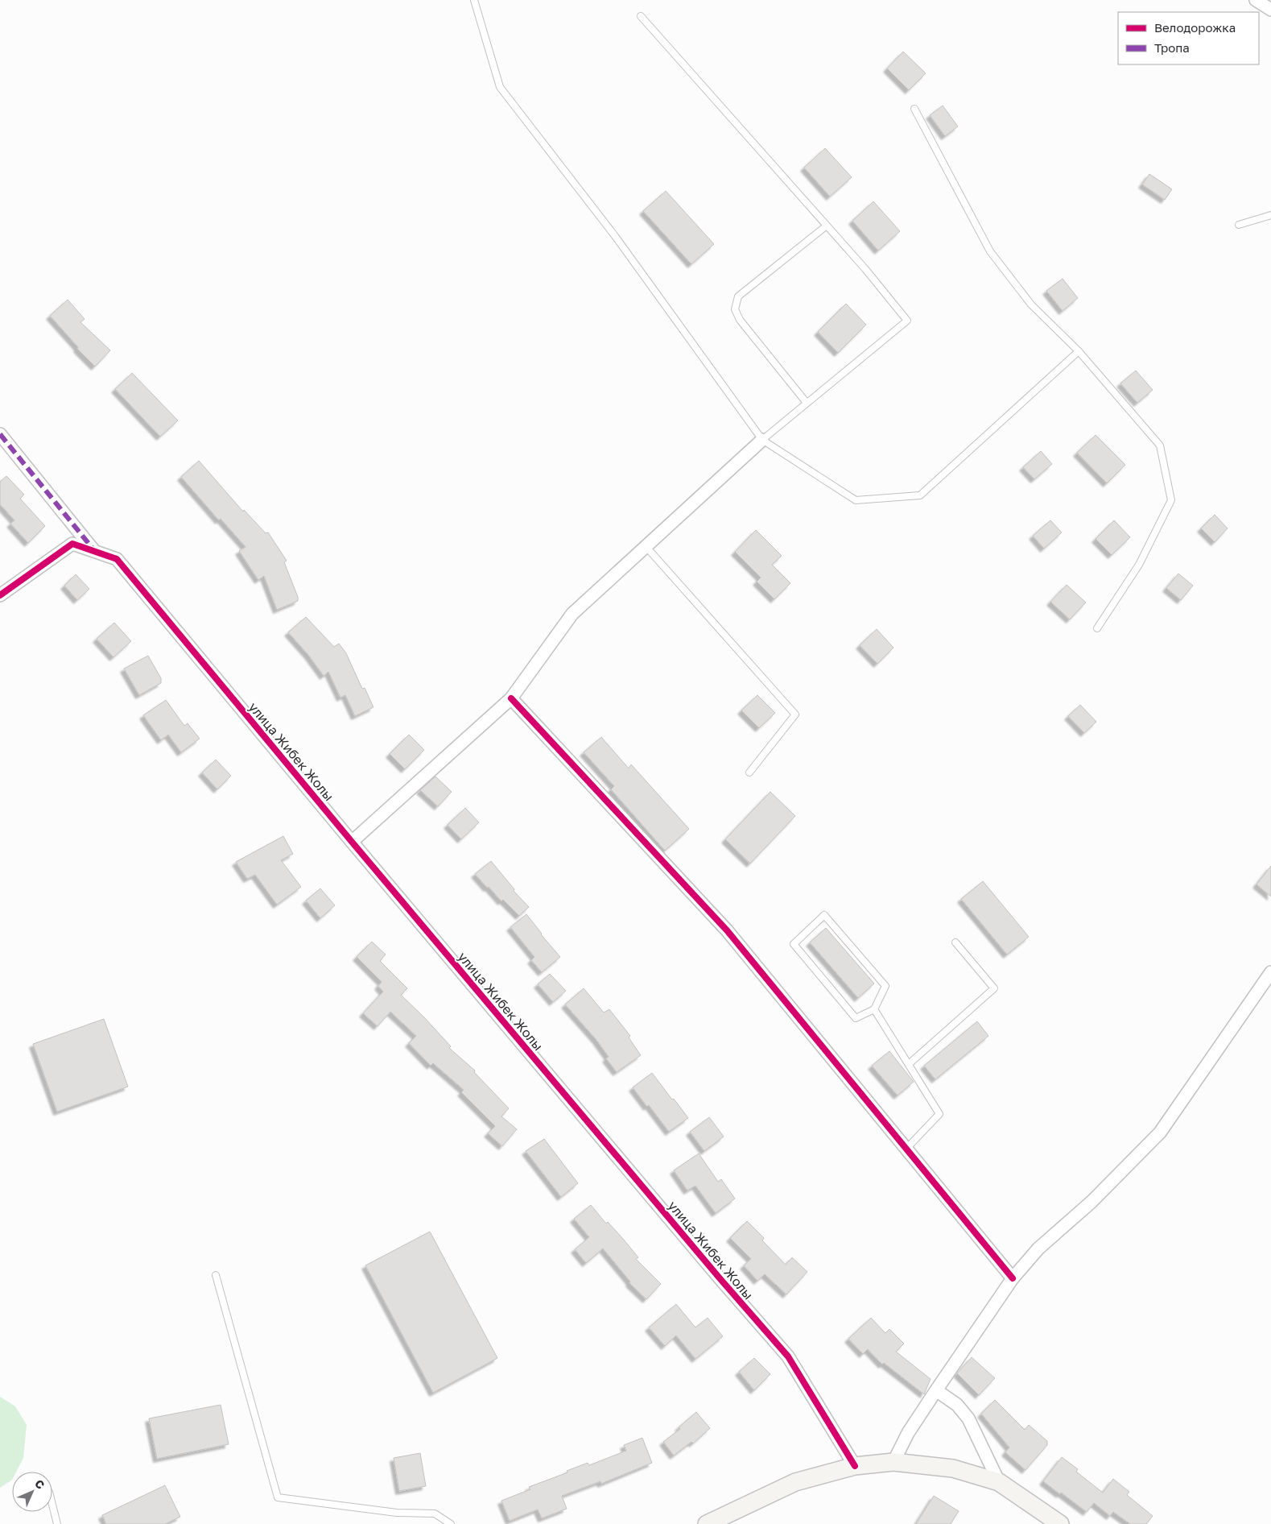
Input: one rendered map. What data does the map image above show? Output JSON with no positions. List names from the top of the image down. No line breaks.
{"streets":{"street":["улица Жибек Жолы"]},"legend":["Велодорожка","Тропа"],"north":"top right"}
